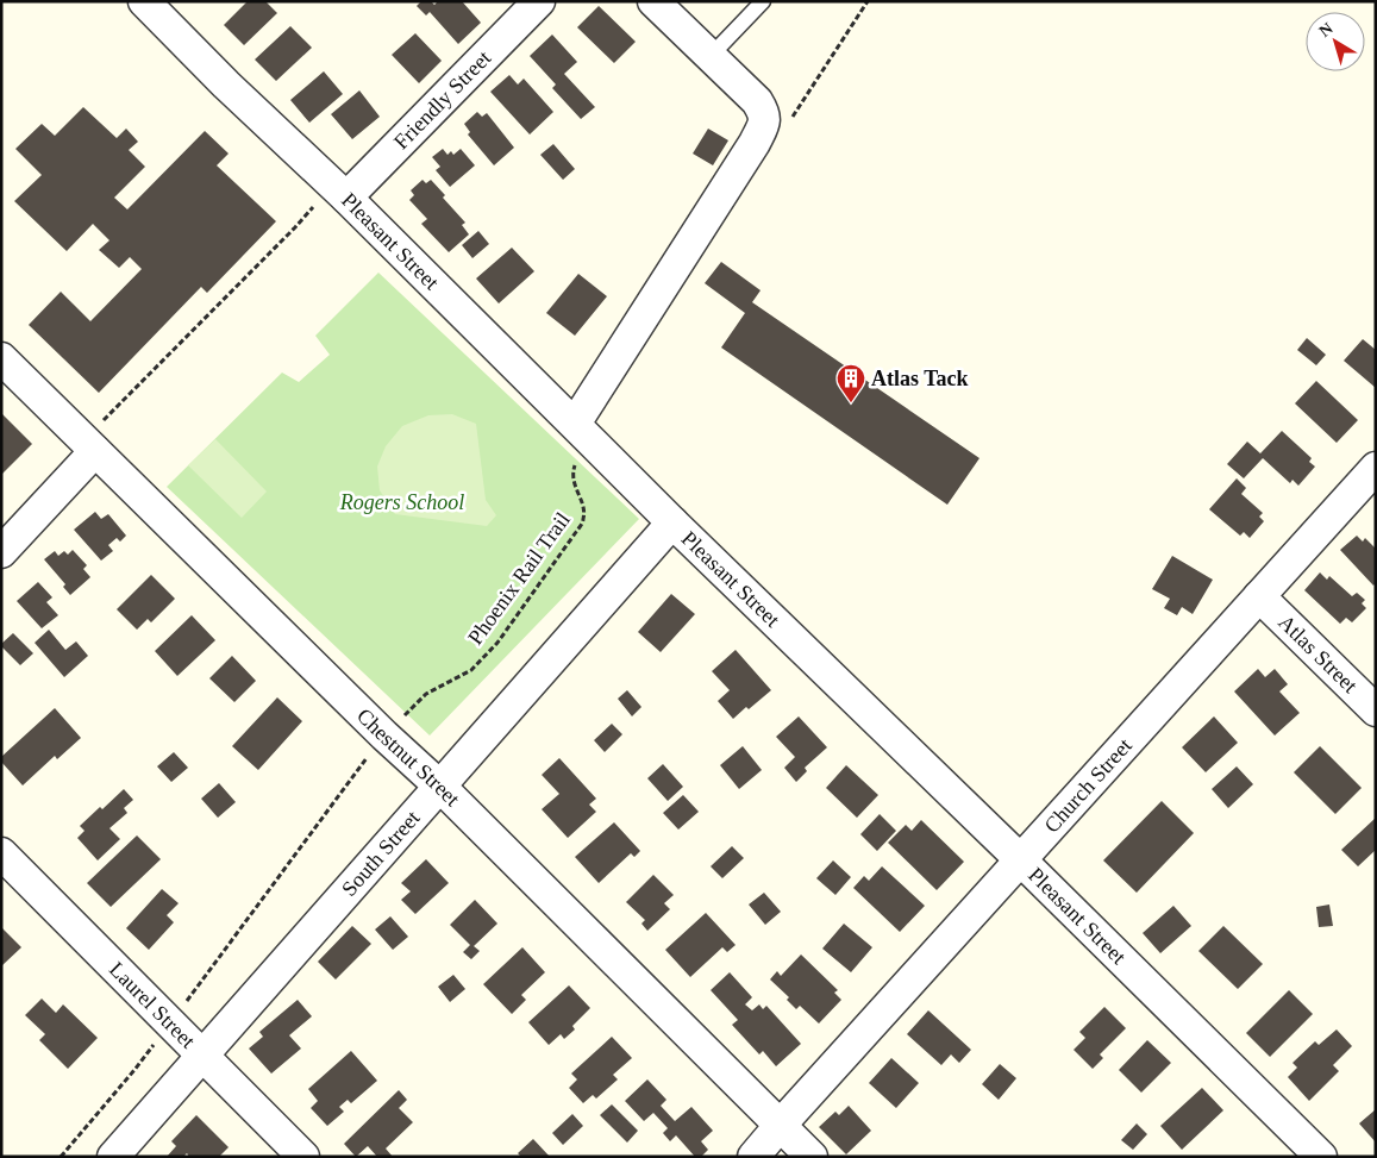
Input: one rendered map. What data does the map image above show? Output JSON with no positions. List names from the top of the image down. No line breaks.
{"streets":{"street":["Friendly Street","Pleasant Street","Atlas Street","Chestnut Street","Church Street","South Street","Laurel Street"],"path":["Phoenix Rail Trail"]},"crossings":[["Friendly Street","Pleasant Street"],["Pleasant Street","Church Street"],["Pleasant Street","South Street"],["Phoenix Rail Trail","Chestnut Street"],["Phoenix Rail Trail","Laurel Street"],["Atlas Street","Church Street"],["Chestnut Street","Church Street"],["Chestnut Street","South Street"],["South Street","Laurel Street"]],"parks":["Rogers School"],"places":{"building":["Atlas Tack"]},"north":"top left"}
